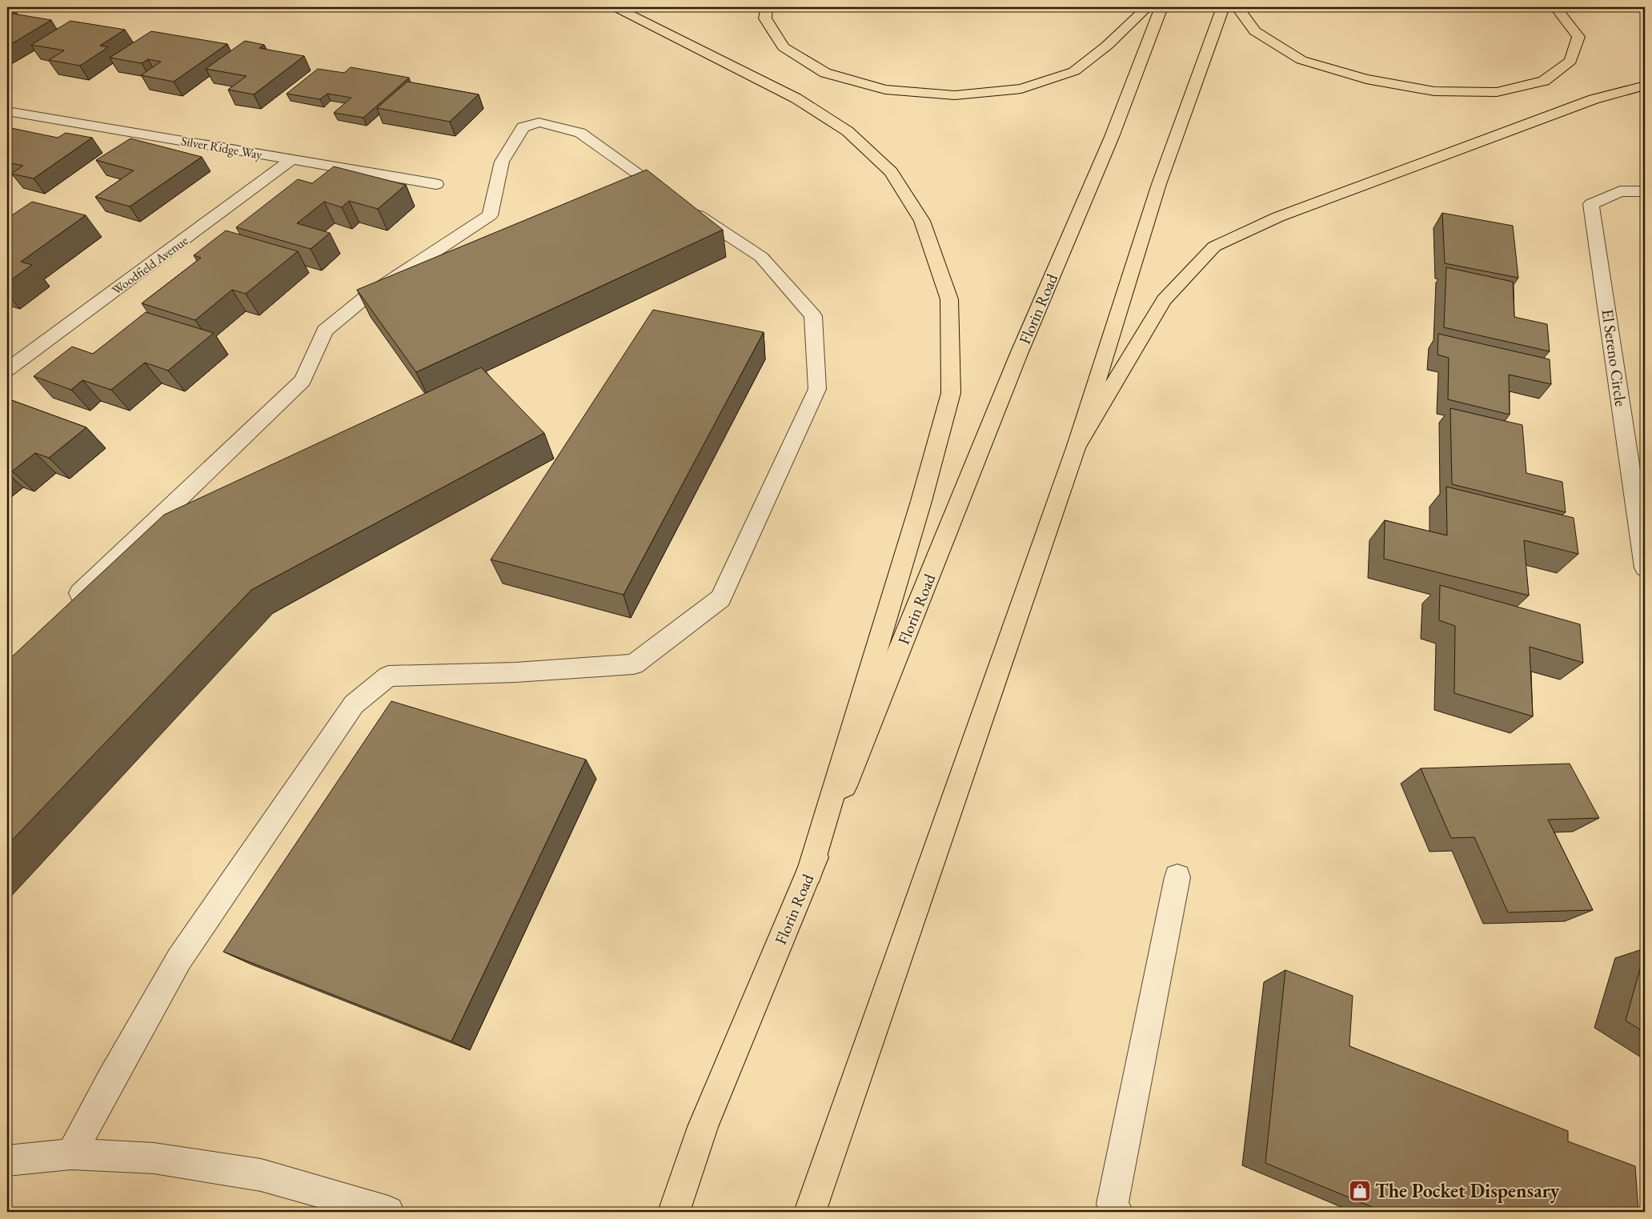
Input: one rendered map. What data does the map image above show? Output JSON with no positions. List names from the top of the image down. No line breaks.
{"streets":{"main road":["Florin Road"],"street":["Silver Ridge Way","Woodfield Avenue","El Sereno Circle"]},"crossings":[["Silver Ridge Way","Woodfield Avenue"]],"places":{"shop":["The Pocket Dispensary"]}}
